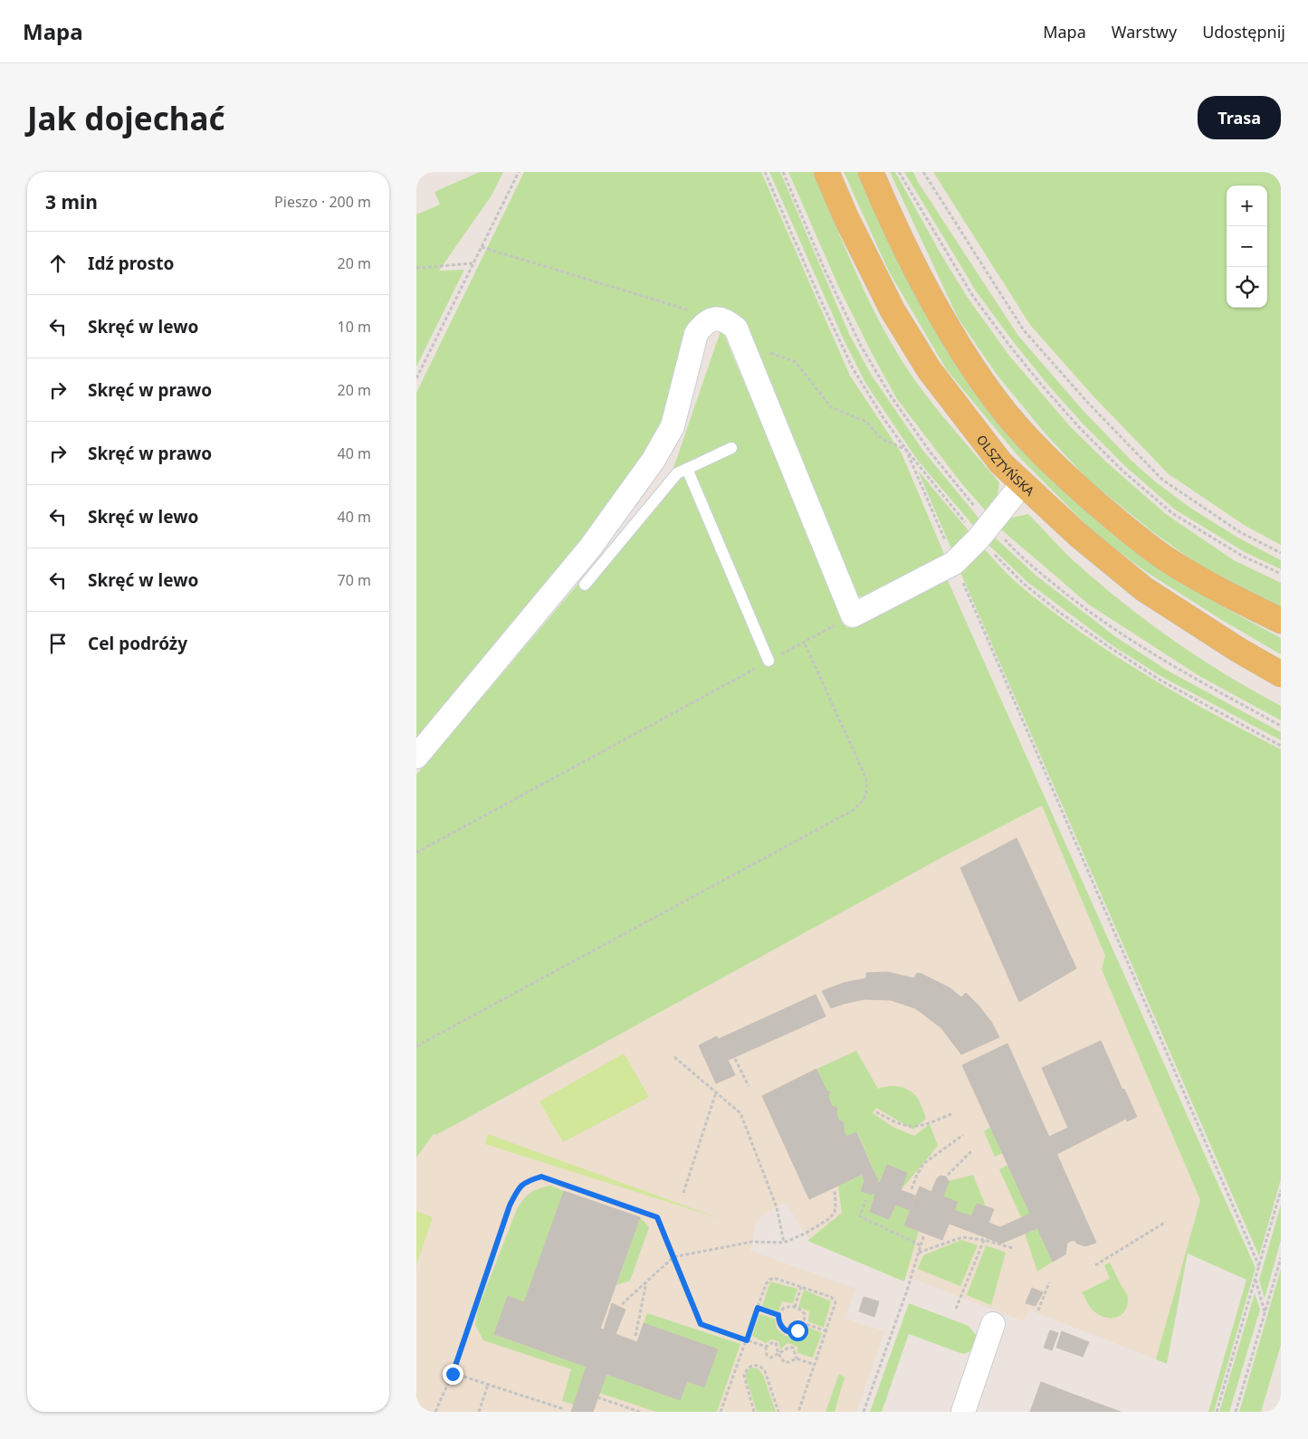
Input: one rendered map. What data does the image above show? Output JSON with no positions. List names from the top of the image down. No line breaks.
{"streets":{"main road":["OLSZTYŃSKA"]},"page":{"header":"Mapa","nav":["Mapa","Warstwy","Udostępnij"],"buttons":"Trasa","title":"Jak dojechać","heading":["3 min","Pieszo · 200 m"],"map_buttons":["+","−"],"list":[["Idź prosto","20 m"],["Skręć w lewo","10 m"],["Skręć w prawo","20 m"],["Skręć w prawo","40 m"],["Skręć w lewo","40 m"],["Skręć w lewo","70 m"],"Cel podróży"]}}
